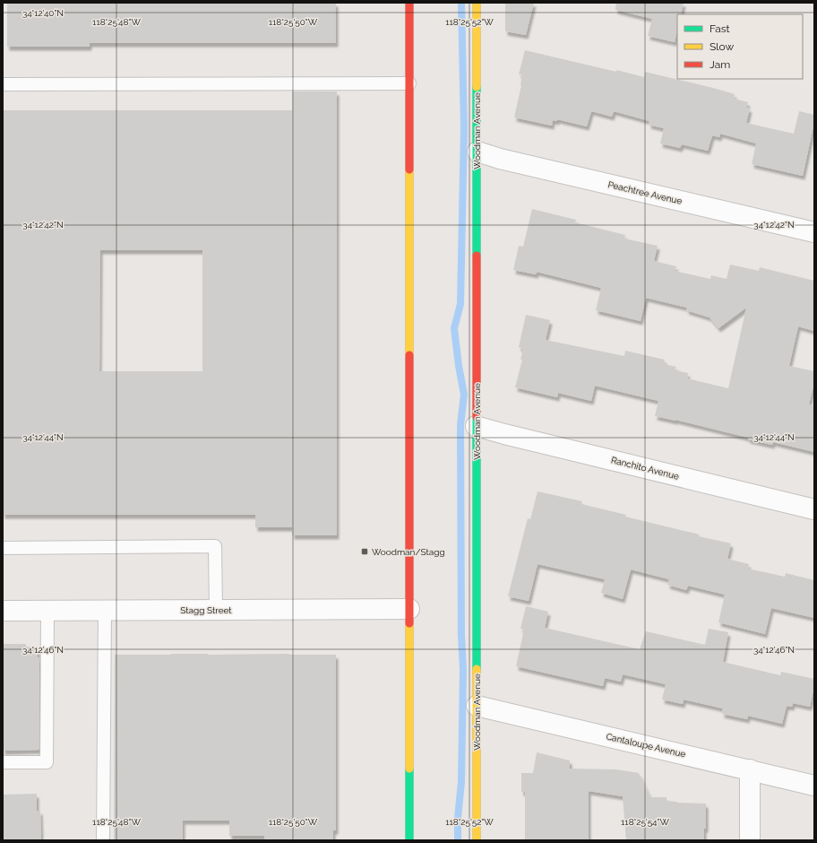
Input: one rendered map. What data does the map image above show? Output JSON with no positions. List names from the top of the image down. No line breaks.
{"streets":{"street":["Woodman Avenue","Peachtree Avenue","Ranchito Avenue","Stagg Street","Cantaloupe Avenue"]},"crossings":[["Woodman Avenue","Peachtree Avenue"],["Woodman Avenue","Ranchito Avenue"],["Woodman Avenue","Cantaloupe Avenue"]],"places":{"transit":["Woodman/Stagg"]},"legend":["Fast","Slow","Jam"],"coordinates":["34°12'40\"N","118°25'48\"W","118°25'50\"W","118°25'52\"W","34°12'42\"N","34°12'44\"N","34°12'46\"N","118°25'54\"W"]}
